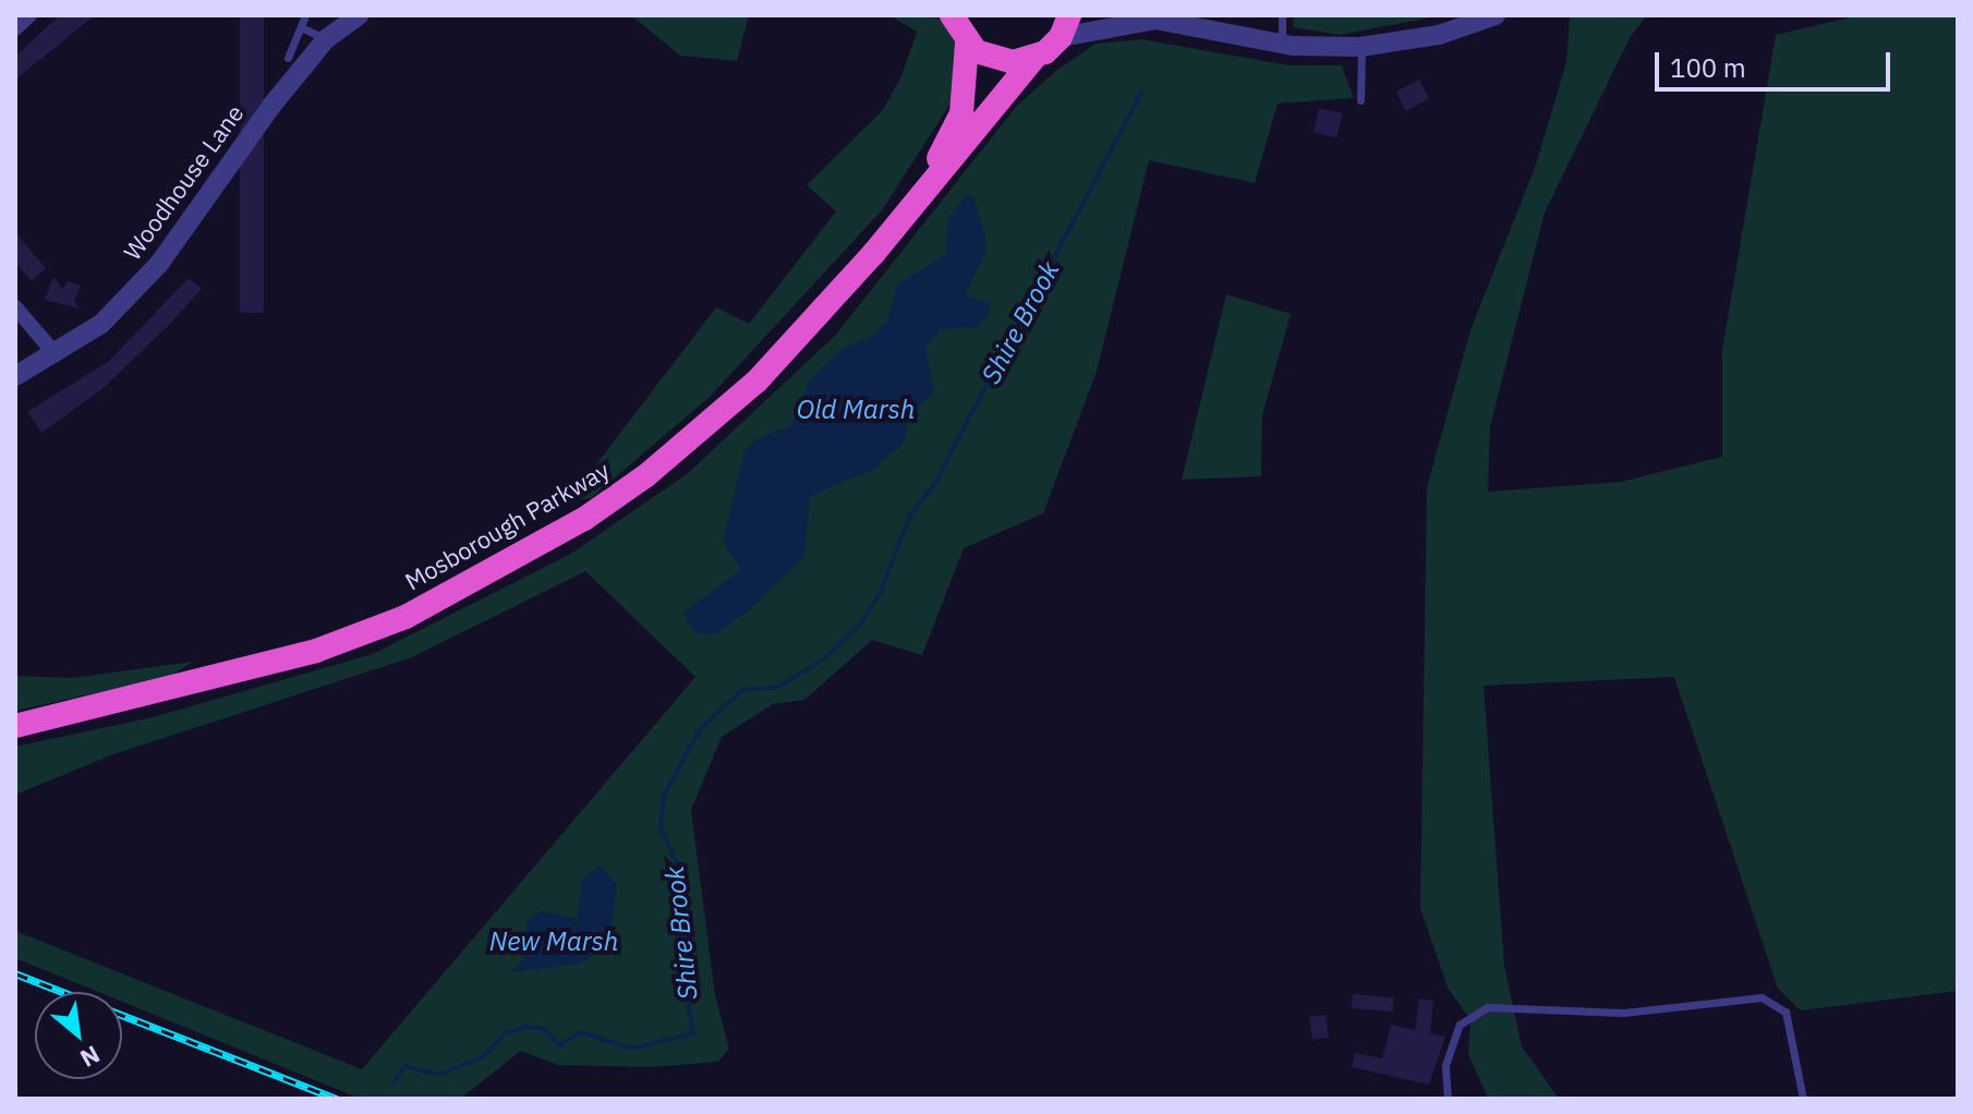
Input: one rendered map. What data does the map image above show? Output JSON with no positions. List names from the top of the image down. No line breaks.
{"streets":{"highway":["Mosborough Parkway"],"street":["Woodhouse Lane"]},"water":["Shire Brook","Old Marsh","New Marsh"],"scale_bar":"100 m","north":"bottom right"}
